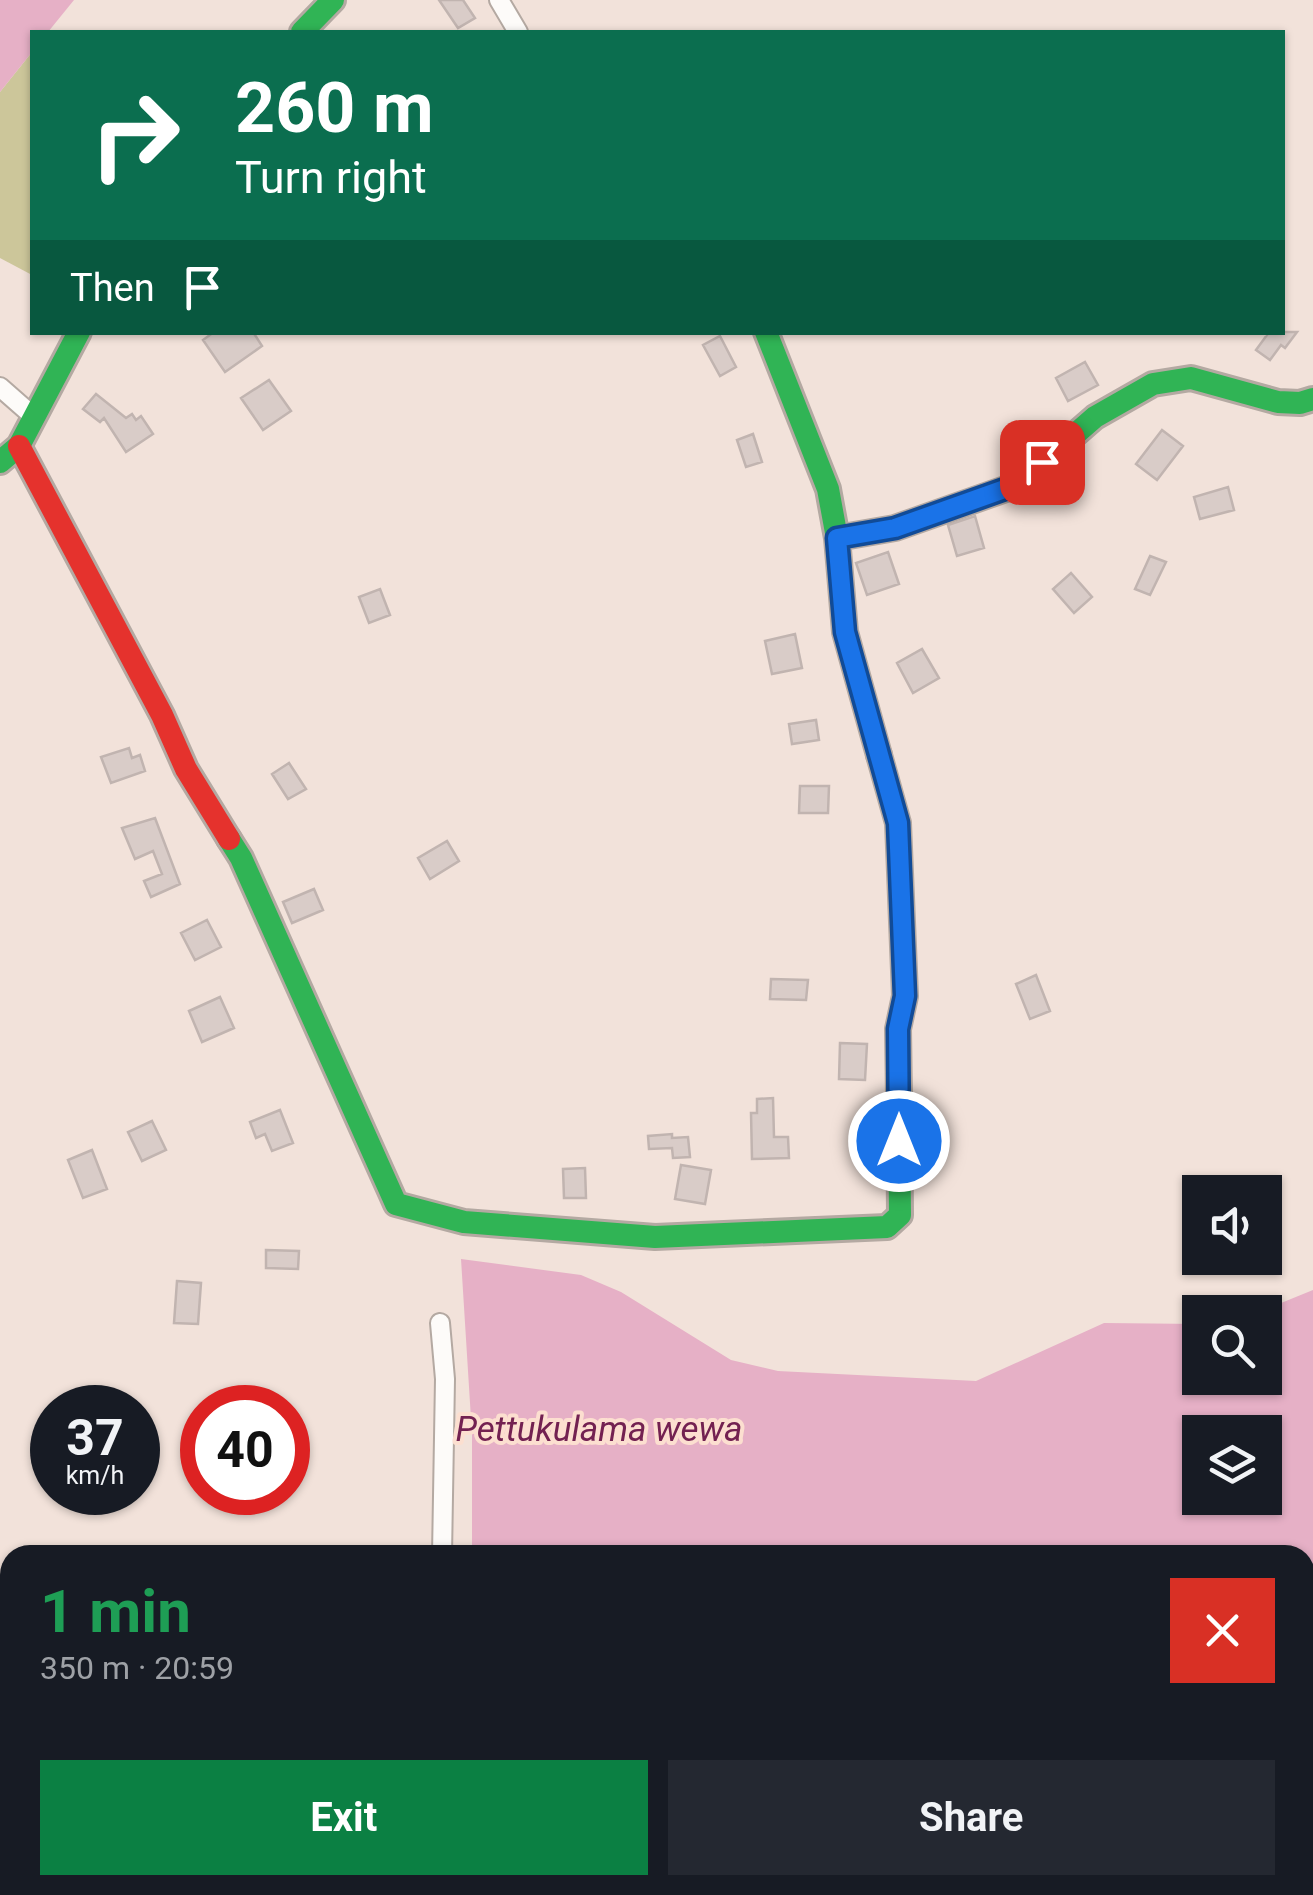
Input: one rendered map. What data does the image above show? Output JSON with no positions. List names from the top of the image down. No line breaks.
{"water":["Pettukulama wewa"],"page":{"turn":["260 m","Turn right"],"then":"Then","speed":"37 km/h","limit":"40","heading":["1 min","350 m · 20:59"],"buttons":["Exit","Share"]}}
